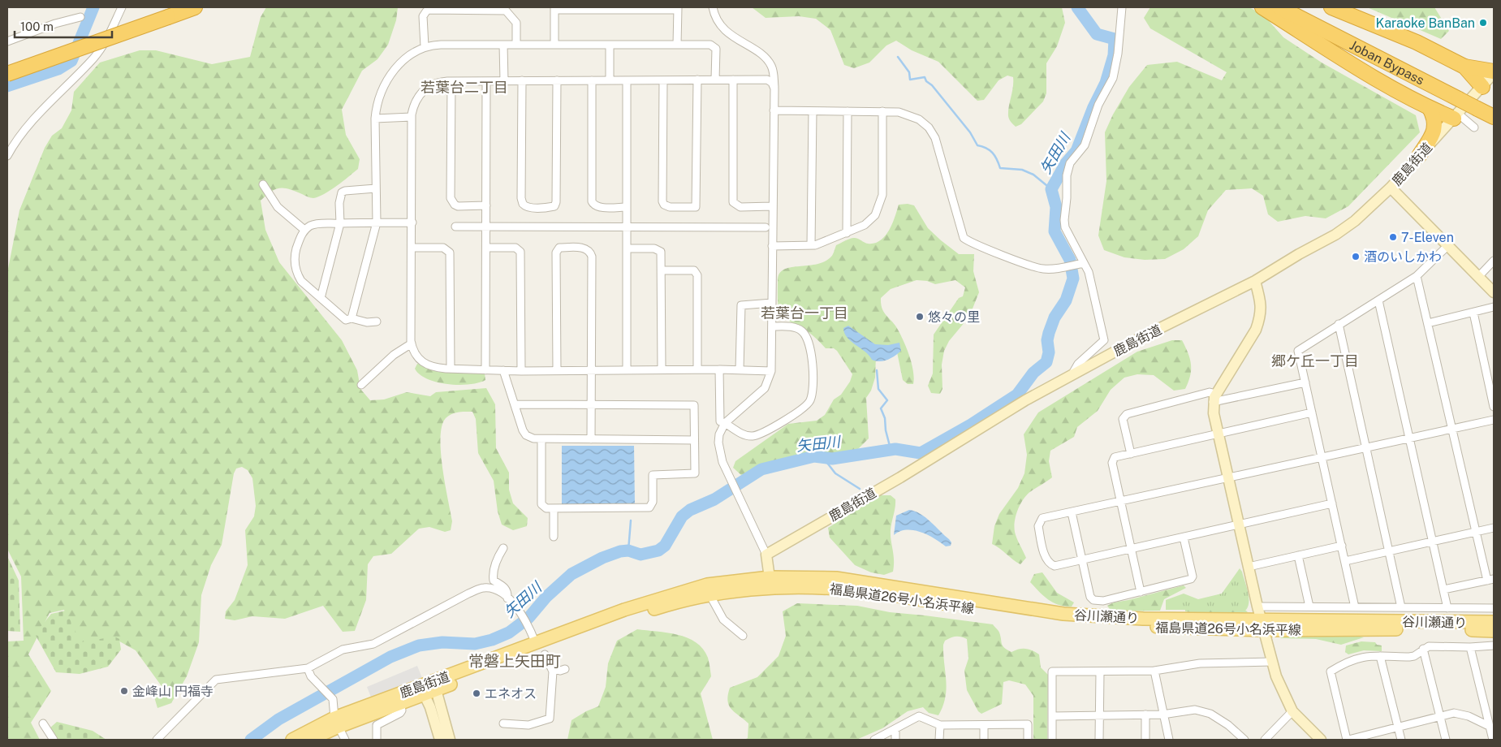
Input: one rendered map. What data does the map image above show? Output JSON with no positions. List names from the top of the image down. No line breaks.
{"streets":{"highway":["Joban Bypass"],"main road":["鹿島街道","福島県道26号小名浜平線","谷川瀬通り"]},"crossings":[["鹿島街道","谷川瀬通り"],["福島県道26号小名浜平線","谷川瀬通り"]],"districts":["若葉台二丁目","若葉台一丁目","郷ケ丘一丁目","常磐上矢田町"],"water":["矢田川"],"places":["Karaoke BanBan","7-Eleven","酒のいしかわ","悠々の里","金峰山 円福寺","エネオス"],"scale_bar":"100 m"}
